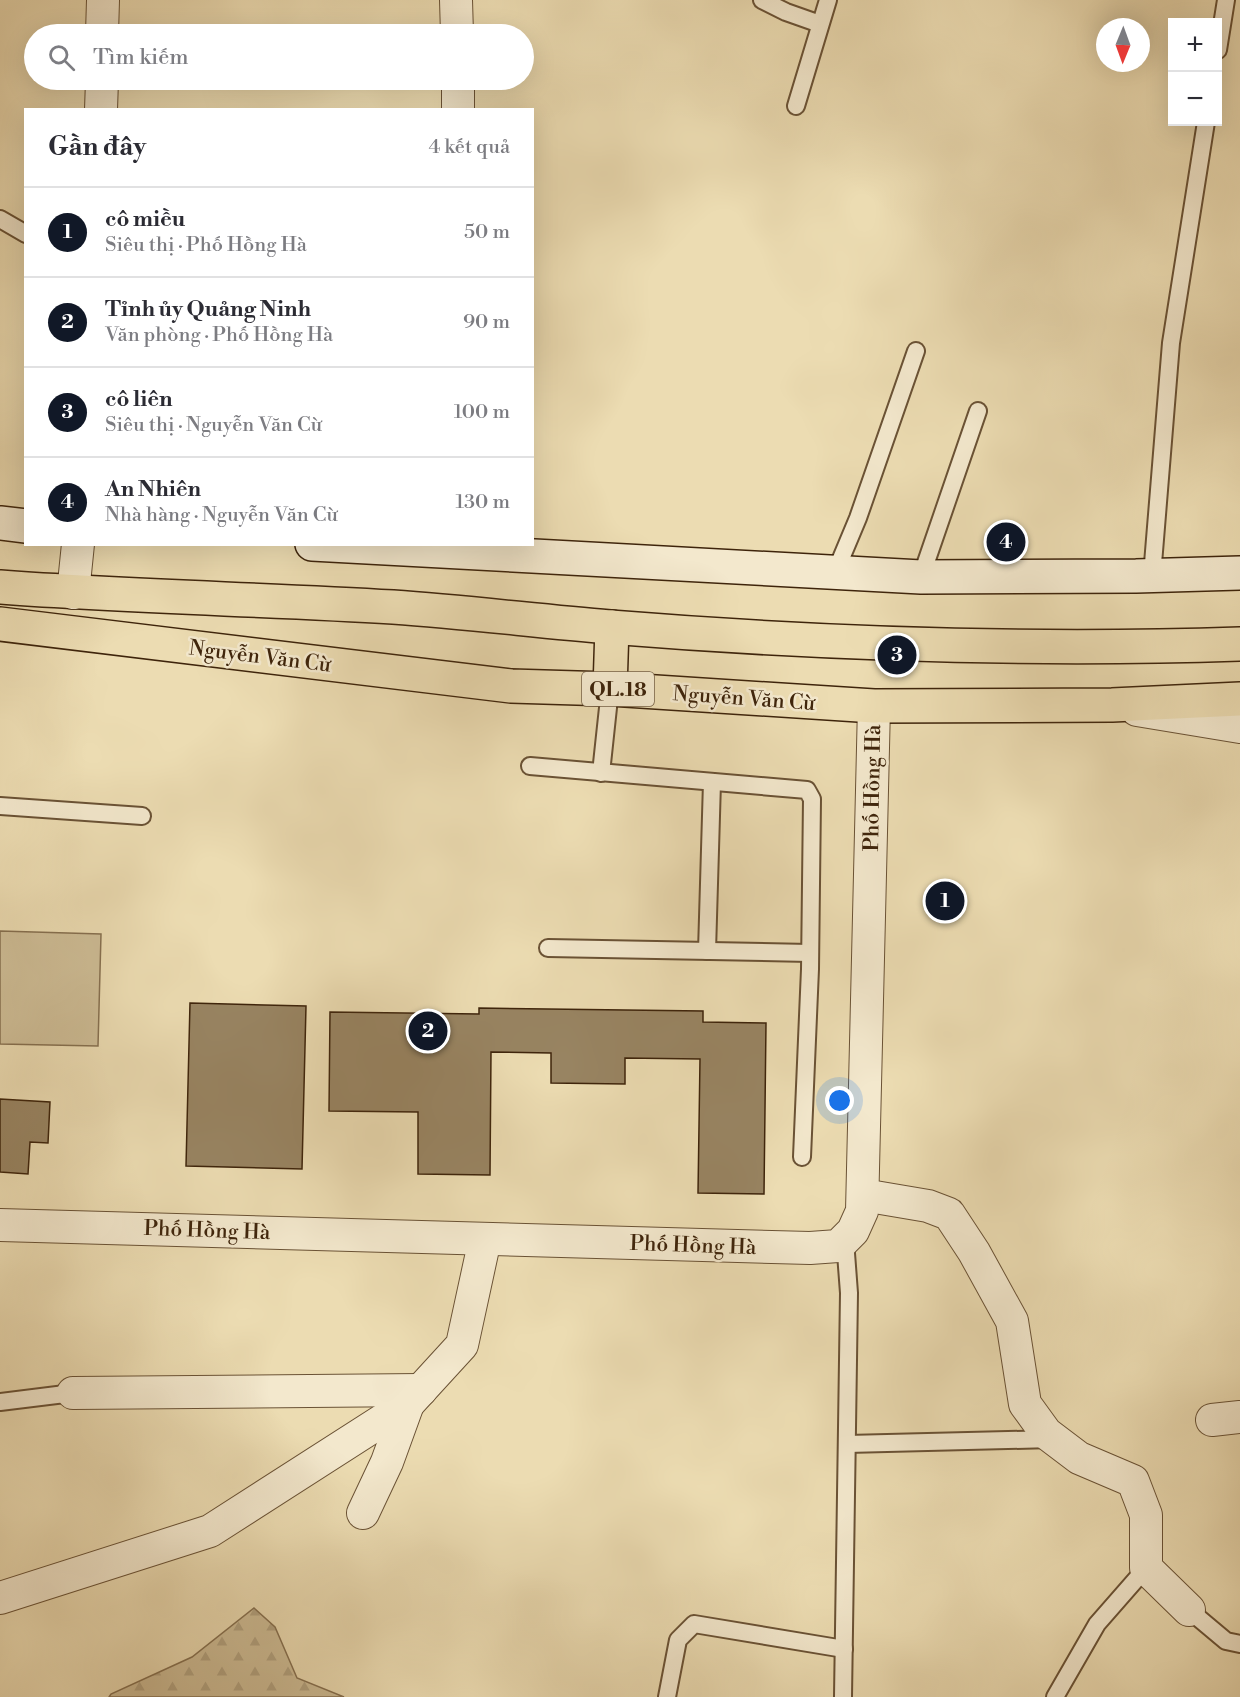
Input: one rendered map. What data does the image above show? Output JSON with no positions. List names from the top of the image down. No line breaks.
{"streets":{"main road":["Nguyễn Văn Cừ","QL.18"],"street":["Phố Hồng Hà"]},"crossings":[["Nguyễn Văn Cừ","Phố Hồng Hà"]],"north":"bottom","page":{"map_buttons":["+","−"],"search":"Tìm kiếm","heading":["Gần đây","4 kết quả"],"list":[{"mark":"1","name":"cô miều","note":"Siêu thị · Phố Hồng Hà","value":"50 m"},{"mark":"2","name":"Tỉnh ủy Quảng Ninh","note":"Văn phòng · Phố Hồng Hà","value":"90 m"},{"mark":"3","name":"cô liên","note":"Siêu thị · Nguyễn Văn Cừ","value":"100 m"},{"mark":"4","name":"An Nhiên","note":"Nhà hàng · Nguyễn Văn Cừ","value":"130 m"}],"pins":["4","3","1","2"]}}
